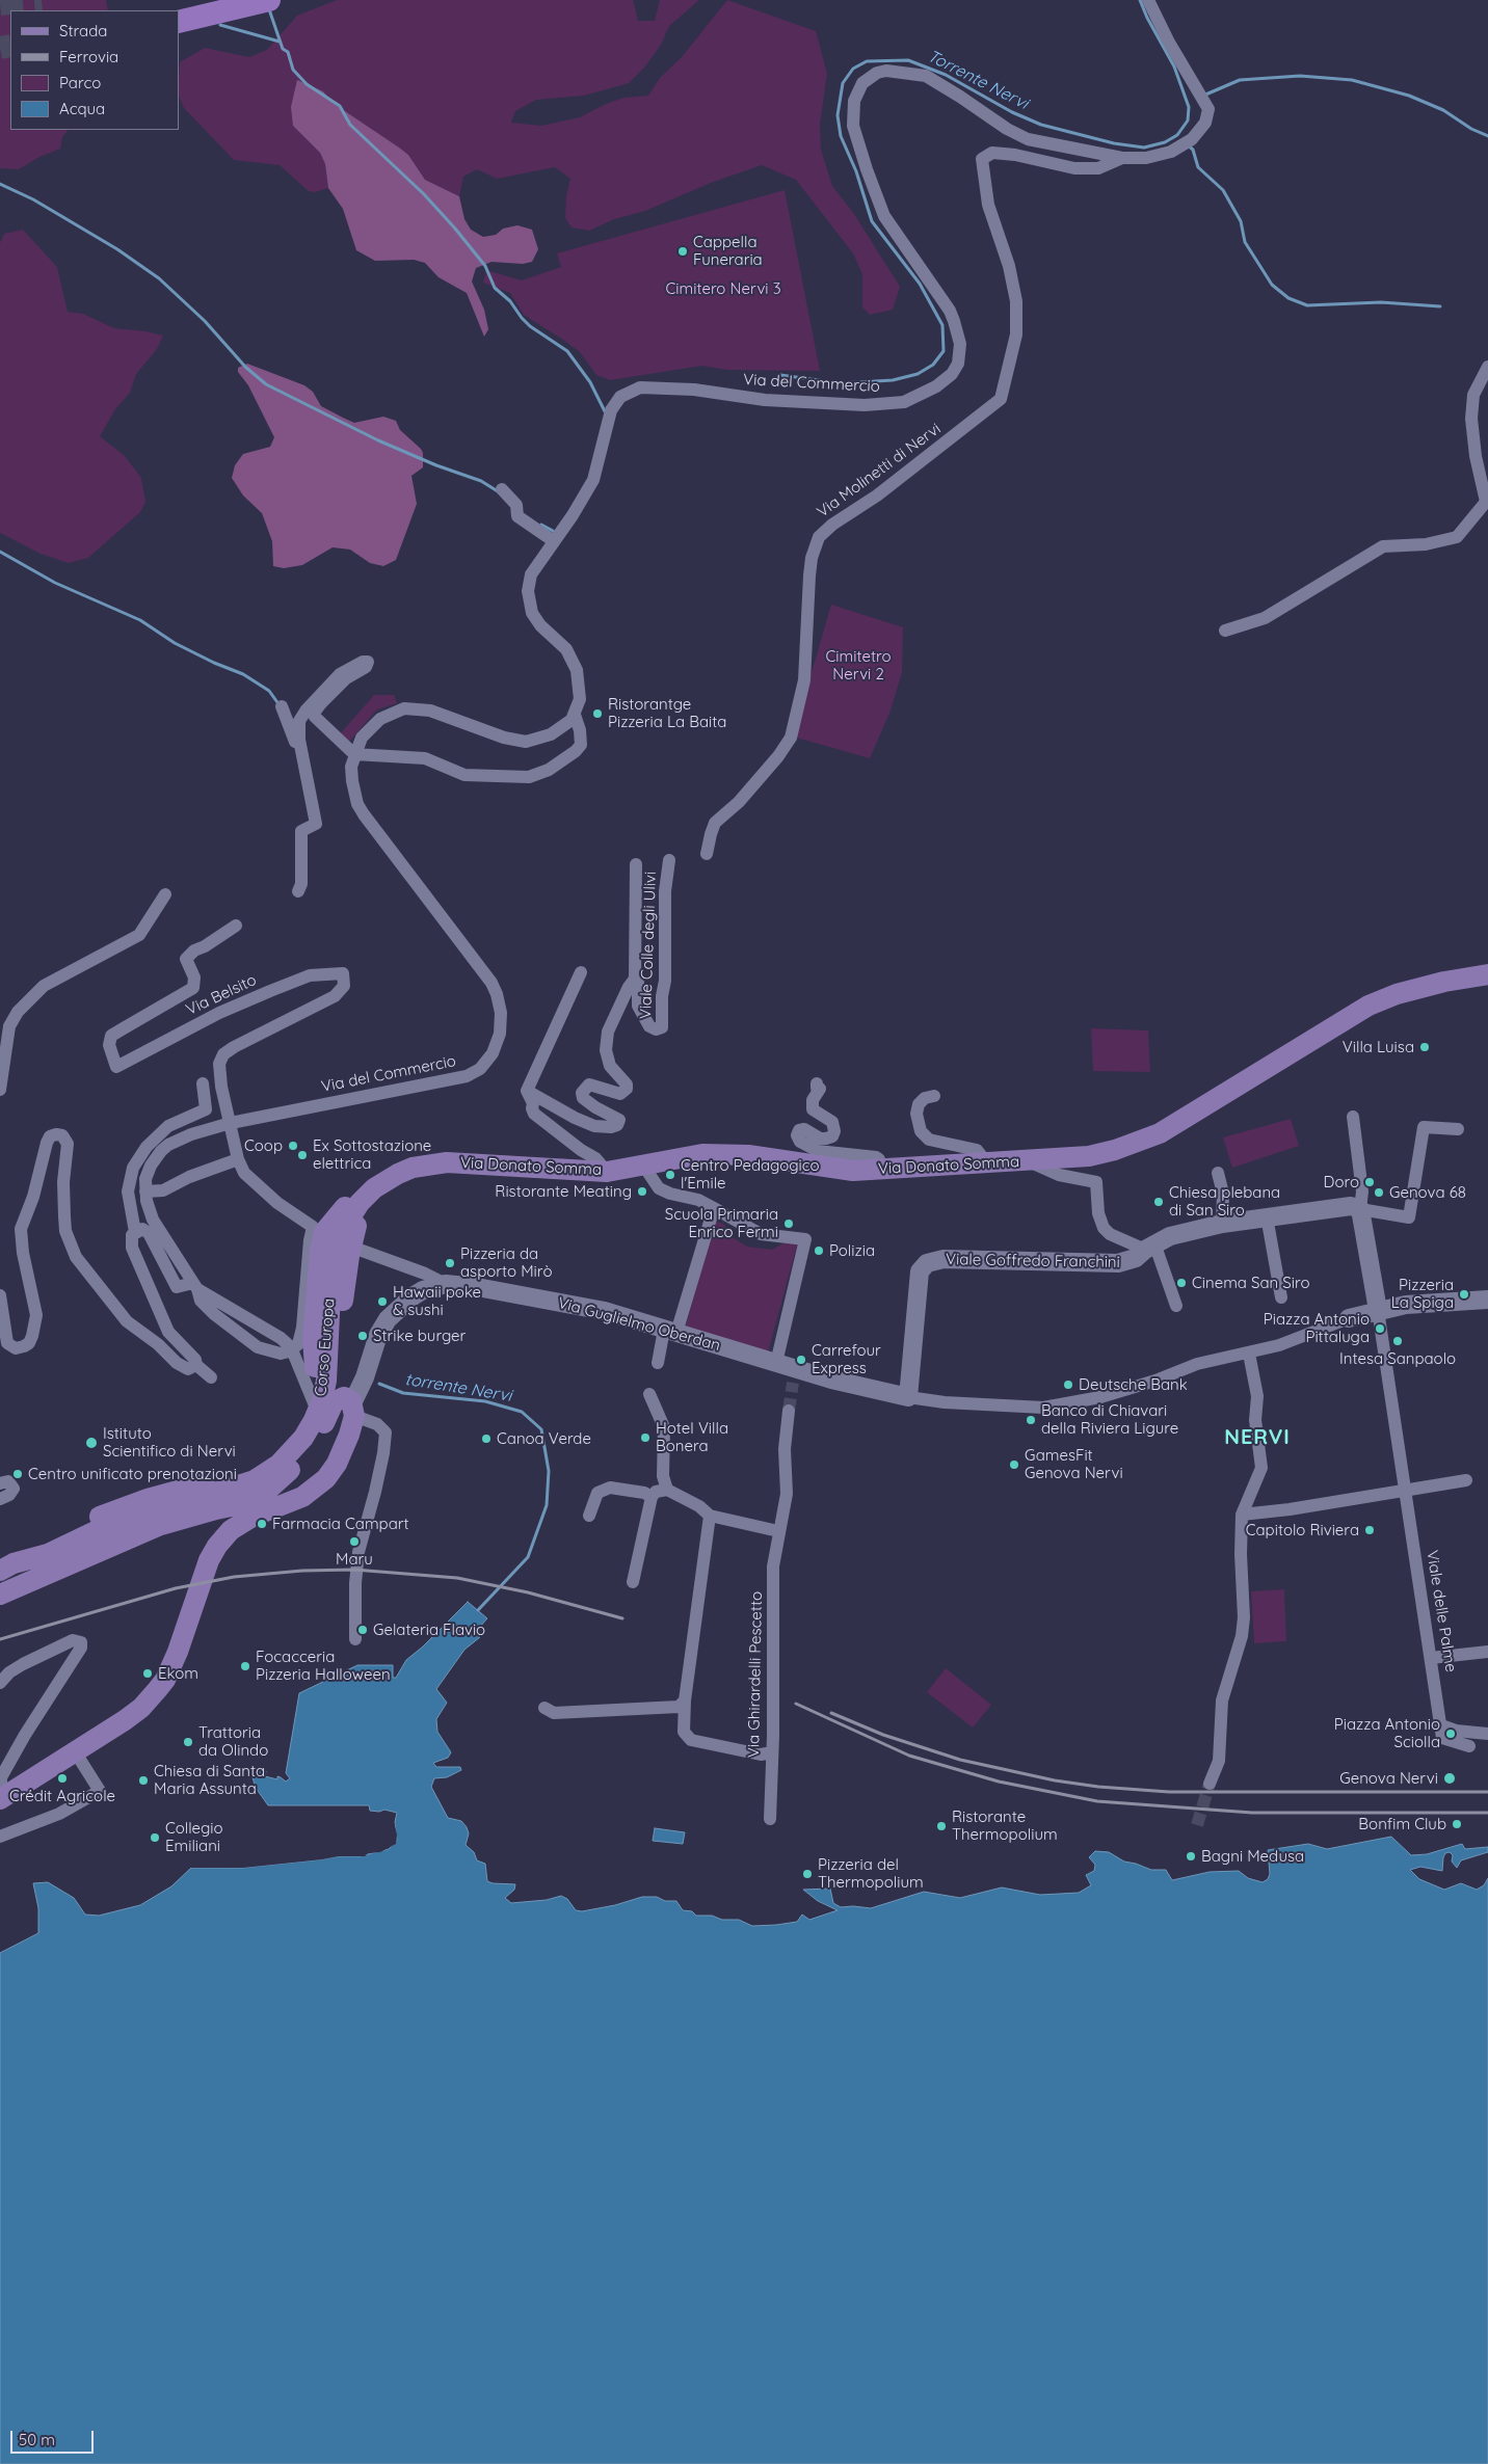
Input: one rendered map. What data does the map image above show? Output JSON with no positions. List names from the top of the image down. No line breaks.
{"streets":{"main road":["Via Donato Somma","Via Guglielmo Oberdan","Corso Europa"],"street":["Via del Commercio","Via Molinetti di Nervi","Viale Colle degli Ulivi","Via Belsito","Viale Goffredo Franchini","Viale delle Palme","Via Ghirardelli Pescetto"]},"crossings":[["Via del Commercio","Via Molinetti di Nervi"],["Via del Commercio","Via Belsito"],["Via Donato Somma","Corso Europa"],["Viale Goffredo Franchini","Via Guglielmo Oberdan"]],"districts":["NERVI"],"water":["Torrente Nervi","torrente Nervi"],"parks":["Cimitero Nervi 3","Cimitetro Nervi 2"],"places":["Cappella Funeraria","Ristorantge Pizzeria La Baita","Villa Luisa","Coop","Ex Sottostazione elettrica","Centro Pedagogico l'Emile","Doro","Ristorante Meating","Genova 68","Chiesa plebana di San Siro","Scuola Primaria Enrico Fermi","Polizia","Pizzeria da asporto Mirò","Cinema San Siro","Pizzeria La Spiga","Hawaii poke & sushi","Piazza Antonio Pittaluga","Strike burger","Intesa Sanpaolo","Carrefour Express","Deutsche Bank","Banco di Chiavari della Riviera Ligure","Hotel Villa Bonera","Canoa Verde","Istituto Scientifico di Nervi","GamesFit Genova Nervi","Centro unificato prenotazioni","Farmacia Campart","Capitolo Riviera","Maru","Gelateria Flavio","Focacceria Pizzeria Halloween","Ekom","Piazza Antonio Sciolla","Trattoria da Olindo","Crédit Agricole","Genova Nervi","Chiesa di Santa Maria Assunta","Bonfim Club","Ristorante Thermopolium","Collegio Emiliani","Bagni Medusa","Pizzeria del Thermopolium"],"legend":["Strada","Ferrovia","Parco","Acqua"],"scale_bar":"50 m"}
